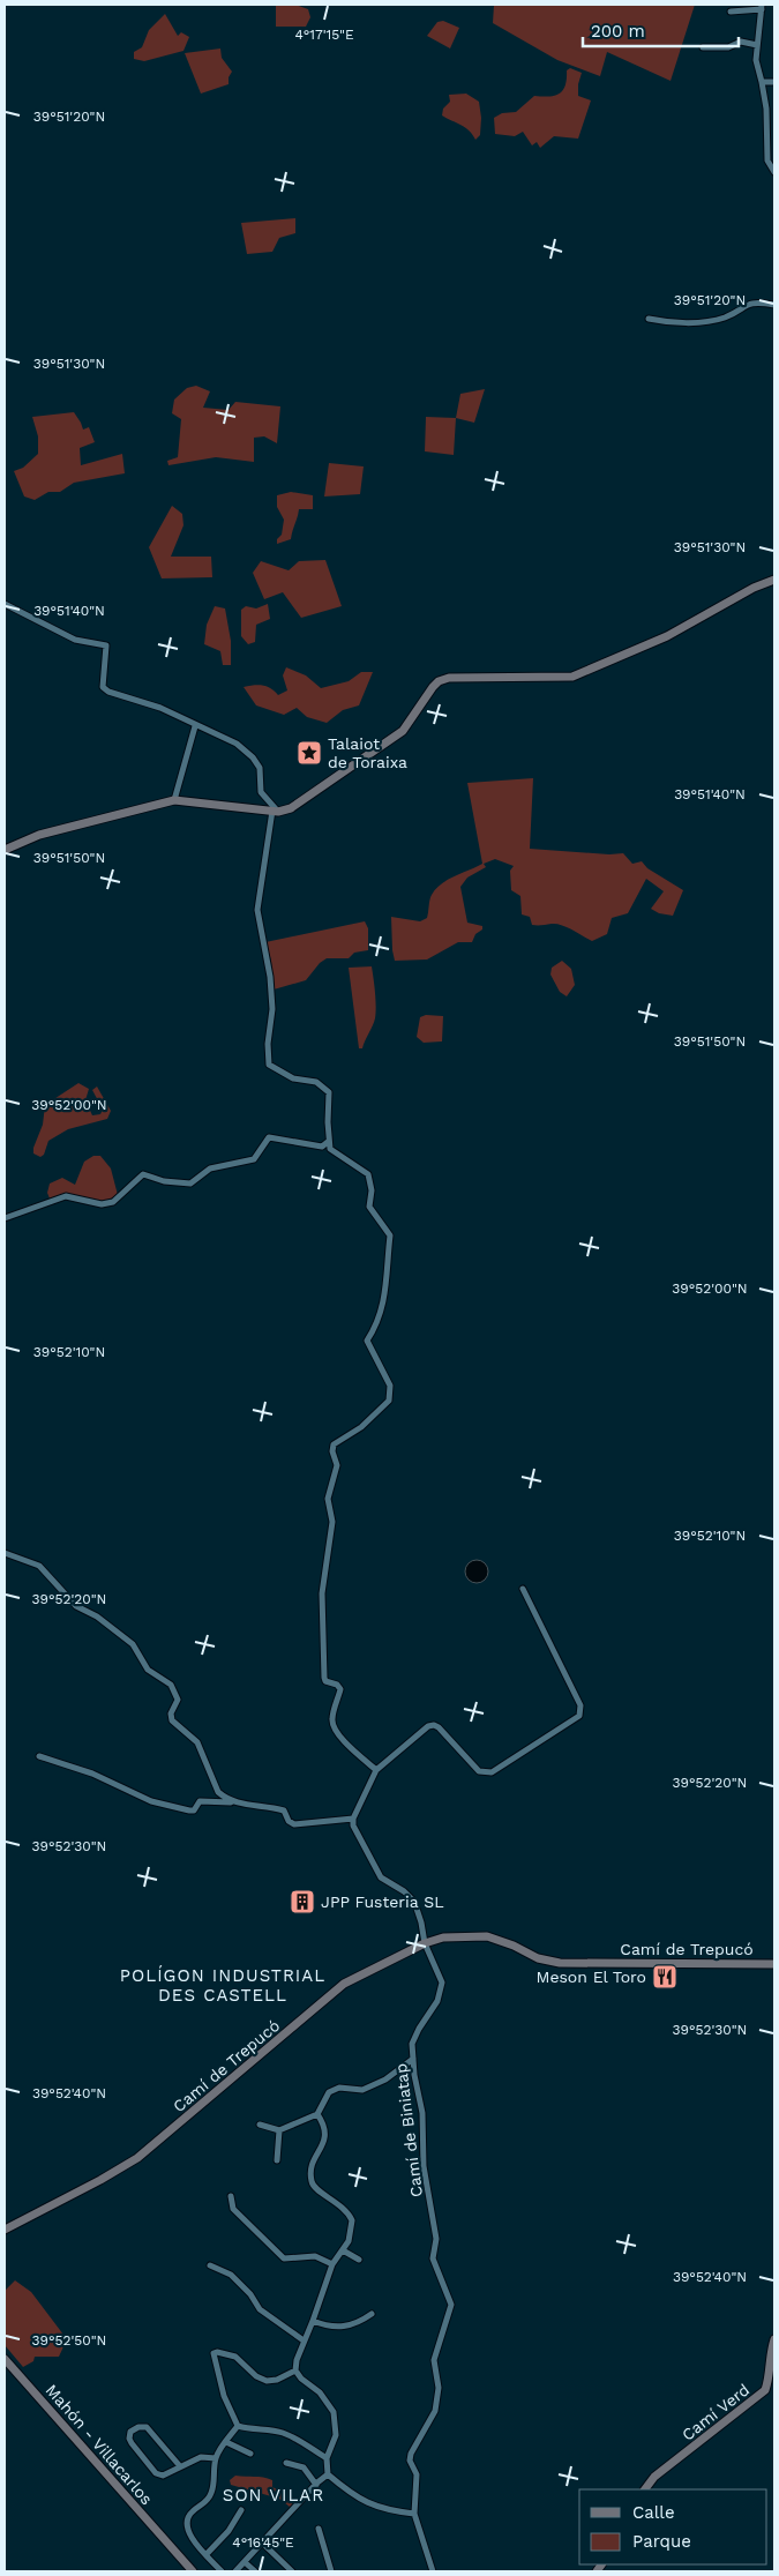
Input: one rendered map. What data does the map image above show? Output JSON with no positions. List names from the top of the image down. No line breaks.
{"streets":{"main road":["Camí de Trepucó","Camí Verd","Mahón - Villacarlos"],"street":["Camí de Biniatap"]},"crossings":[["Camí de Trepucó","Camí de Biniatap"]],"districts":["POLÍGON INDUSTRIAL DES CASTELL","SON VILAR"],"places":{"place":["Talaiot de Toraixa"],"building":["JPP Fusteria SL"],"restaurant":["Meson El Toro"]},"legend":["Calle","Parque"],"scale_bar":"200 m","coordinates":["4°17'15\"E","39°51'20\"N","39°51'30\"N","39°51'40\"N","39°51'50\"N","39°52'00\"N","39°52'10\"N","39°52'20\"N","39°52'30\"N","39°52'40\"N","39°52'50\"N","4°16'45\"E"]}
